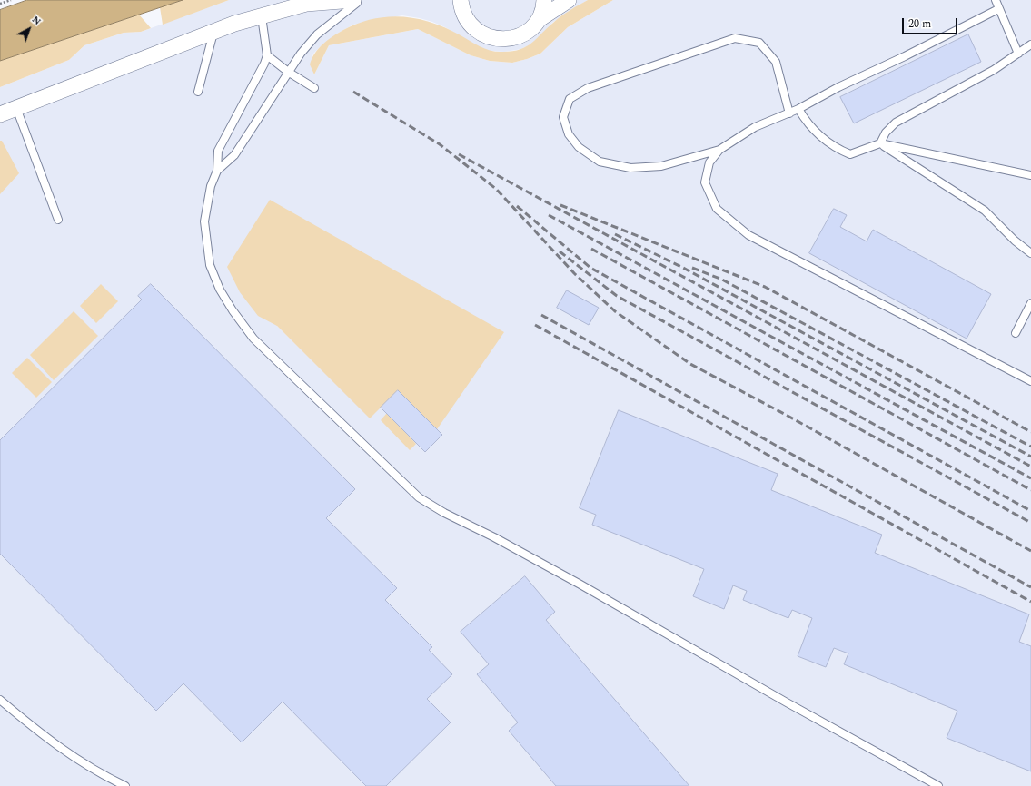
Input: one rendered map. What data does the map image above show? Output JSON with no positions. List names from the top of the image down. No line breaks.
{"scale_bar":"20 m","north":"top right"}
